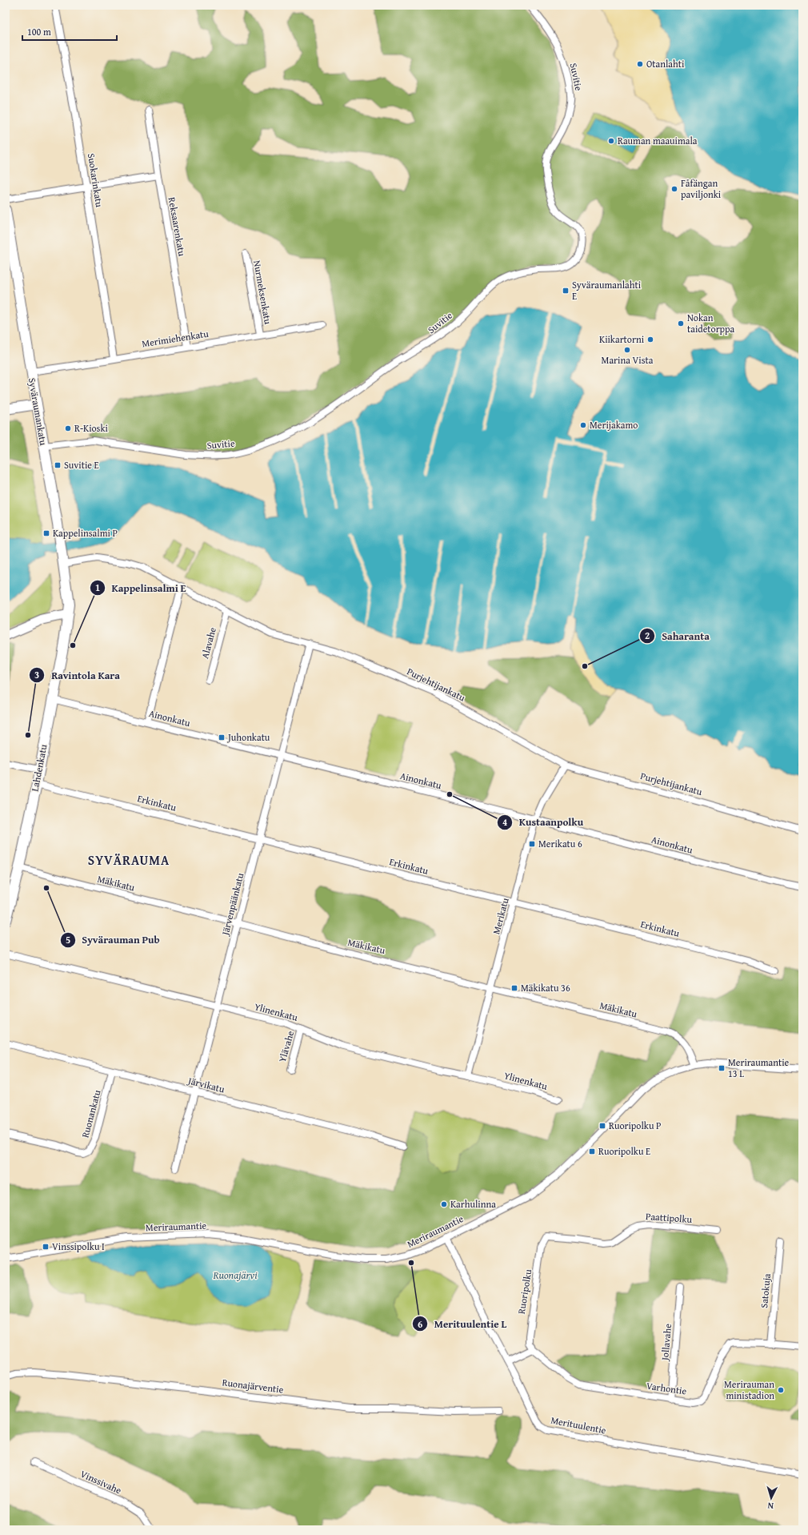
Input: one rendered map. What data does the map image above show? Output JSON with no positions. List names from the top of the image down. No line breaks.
{"streets":{"main road":["Syväraumankatu","Lahdenkatu"],"street":["Suvitie","Suokarinkatu","Reksaarenkatu","Nurmeksenkatu","Merimiehenkatu","Alavahe","Purjehtijankatu","Ainonkatu","Erkinkatu","Mäkikatu","Järvenpäänkatu","Merikatu","Ylinenkatu","Ylävahe","Järvikatu","Ruonankatu","Paattipolku","Meriraumantie","Satokuja","Ruoripolku","Jollavahe","Ruonajärventie","Varhontie","Merituulentie","Vinssivahe"]},"crossings":[["Suvitie","Syväraumankatu"],["Suokarinkatu","Merimiehenkatu"],["Reksaarenkatu","Merimiehenkatu"],["Nurmeksenkatu","Merimiehenkatu"],["Merimiehenkatu","Syväraumankatu"],["Syväraumankatu","Purjehtijankatu"],["Syväraumankatu","Lahdenkatu"],["Alavahe","Purjehtijankatu"],["Purjehtijankatu","Järvenpäänkatu"],["Purjehtijankatu","Merikatu"],["Ainonkatu","Lahdenkatu"],["Ainonkatu","Järvenpäänkatu"],["Ainonkatu","Merikatu"],["Lahdenkatu","Erkinkatu"],["Lahdenkatu","Mäkikatu"],["Erkinkatu","Järvenpäänkatu"],["Erkinkatu","Merikatu"],["Mäkikatu","Järvenpäänkatu"],["Mäkikatu","Merikatu"],["Mäkikatu","Meriraumantie"],["Järvenpäänkatu","Ylinenkatu"],["Järvenpäänkatu","Järvikatu"],["Merikatu","Ylinenkatu"],["Ylinenkatu","Ylävahe"],["Järvikatu","Ruonankatu"],["Paattipolku","Ruoripolku"],["Meriraumantie","Merituulentie"],["Satokuja","Varhontie"],["Ruoripolku","Varhontie"],["Jollavahe","Varhontie"]],"districts":["SYVÄRAUMA"],"water":["Ruonajärvi"],"places":{"other":["Otanlahti","Rauman maauimala","Fåfängan paviljonki","Nokan taidetorppa","Kiikartorni","Marina Vista","Merijakamo","R-Kioski","Kappelinsalmi E","Saharanta","Ravintola Kara","Kustaanpolku","Syvärauman Pub","Karhulinna","Merituulentie L","Merirauman ministadion"],"transit":["Syväraumanlahti E","Suvitie E","Kappelinsalmi P","Juhonkatu","Merikatu 6","Mäkikatu 36","Meriraumantie 13 L","Ruoripolku P","Ruoripolku E","Vinssipolku I"]},"scale_bar":"100 m","north":"bottom"}
